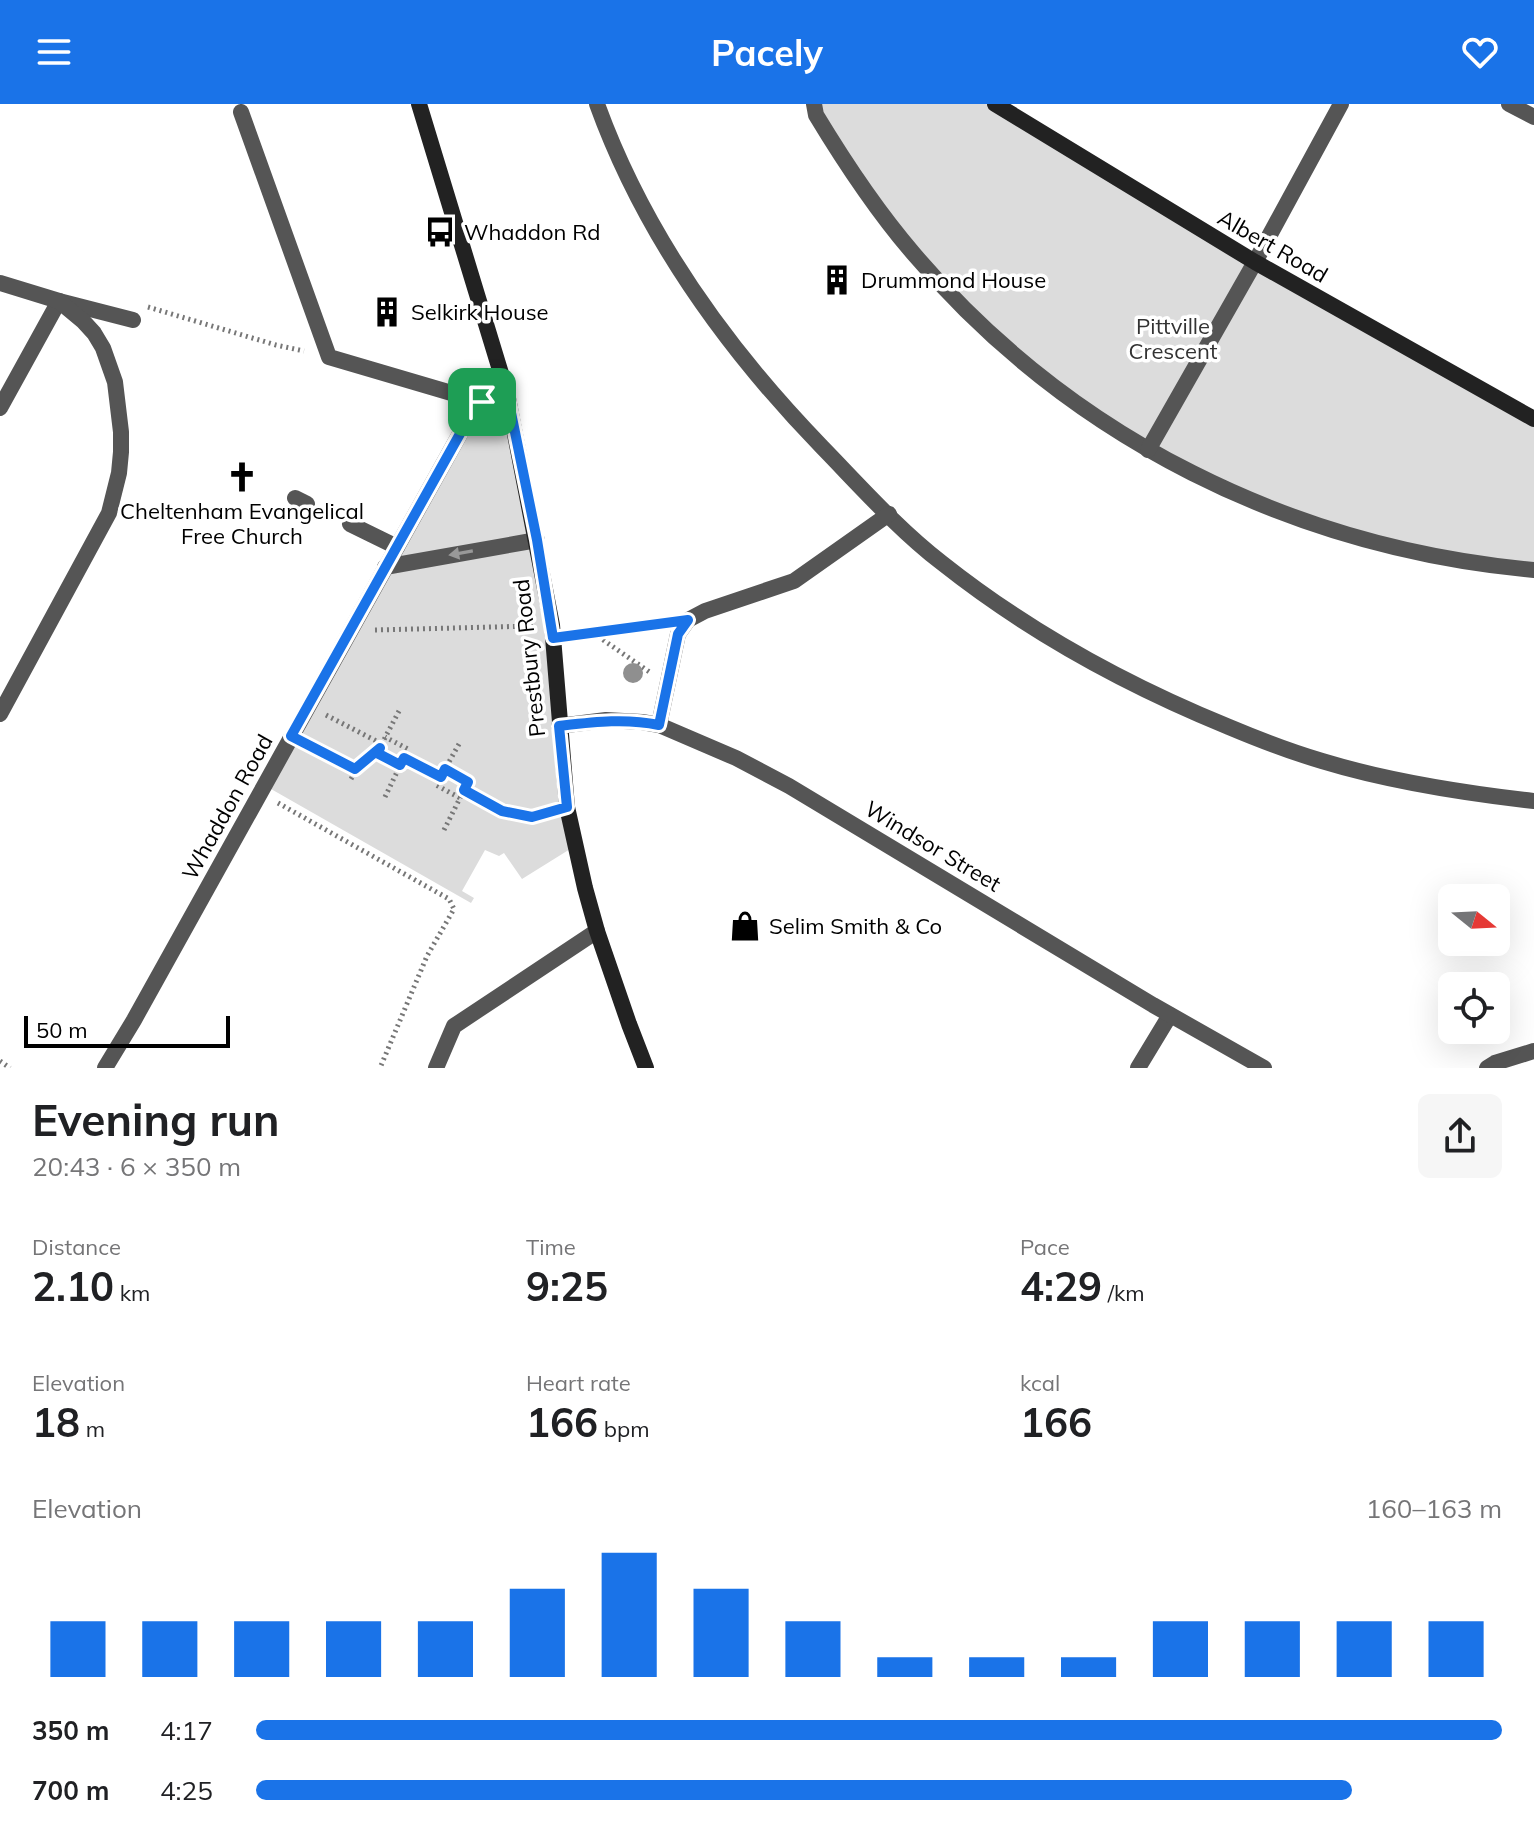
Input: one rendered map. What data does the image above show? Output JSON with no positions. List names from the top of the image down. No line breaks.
{"streets":{"main road":["Albert Road","Prestbury Road"],"street":["Whaddon Road","Windsor Street"]},"crossings":[["Prestbury Road","Windsor Street"]],"parks":["Pittville Crescent"],"places":{"bus stop":["Whaddon Rd"],"building":["Drummond House","Selkirk House"],"church":["Cheltenham Evangelical Free Church"],"shop":["Selim Smith & Co"]},"scale_bar":"50 m","north":"right","page":{"header":"Pacely","scale":"50 m","heading":["Evening run","20:43 · 6 × 350 m"],"stats":[["Distance","2.10 km"],["Time","9:25"],["Pace","4:29 /km"],["Elevation","18 m"],["Heart rate","166 bpm"],["kcal","166"]],"chart":["Elevation","160–163 m"],"list":[{"name":"350 m","note":"4:17"},{"name":"700 m","note":"4:25"}]}}
